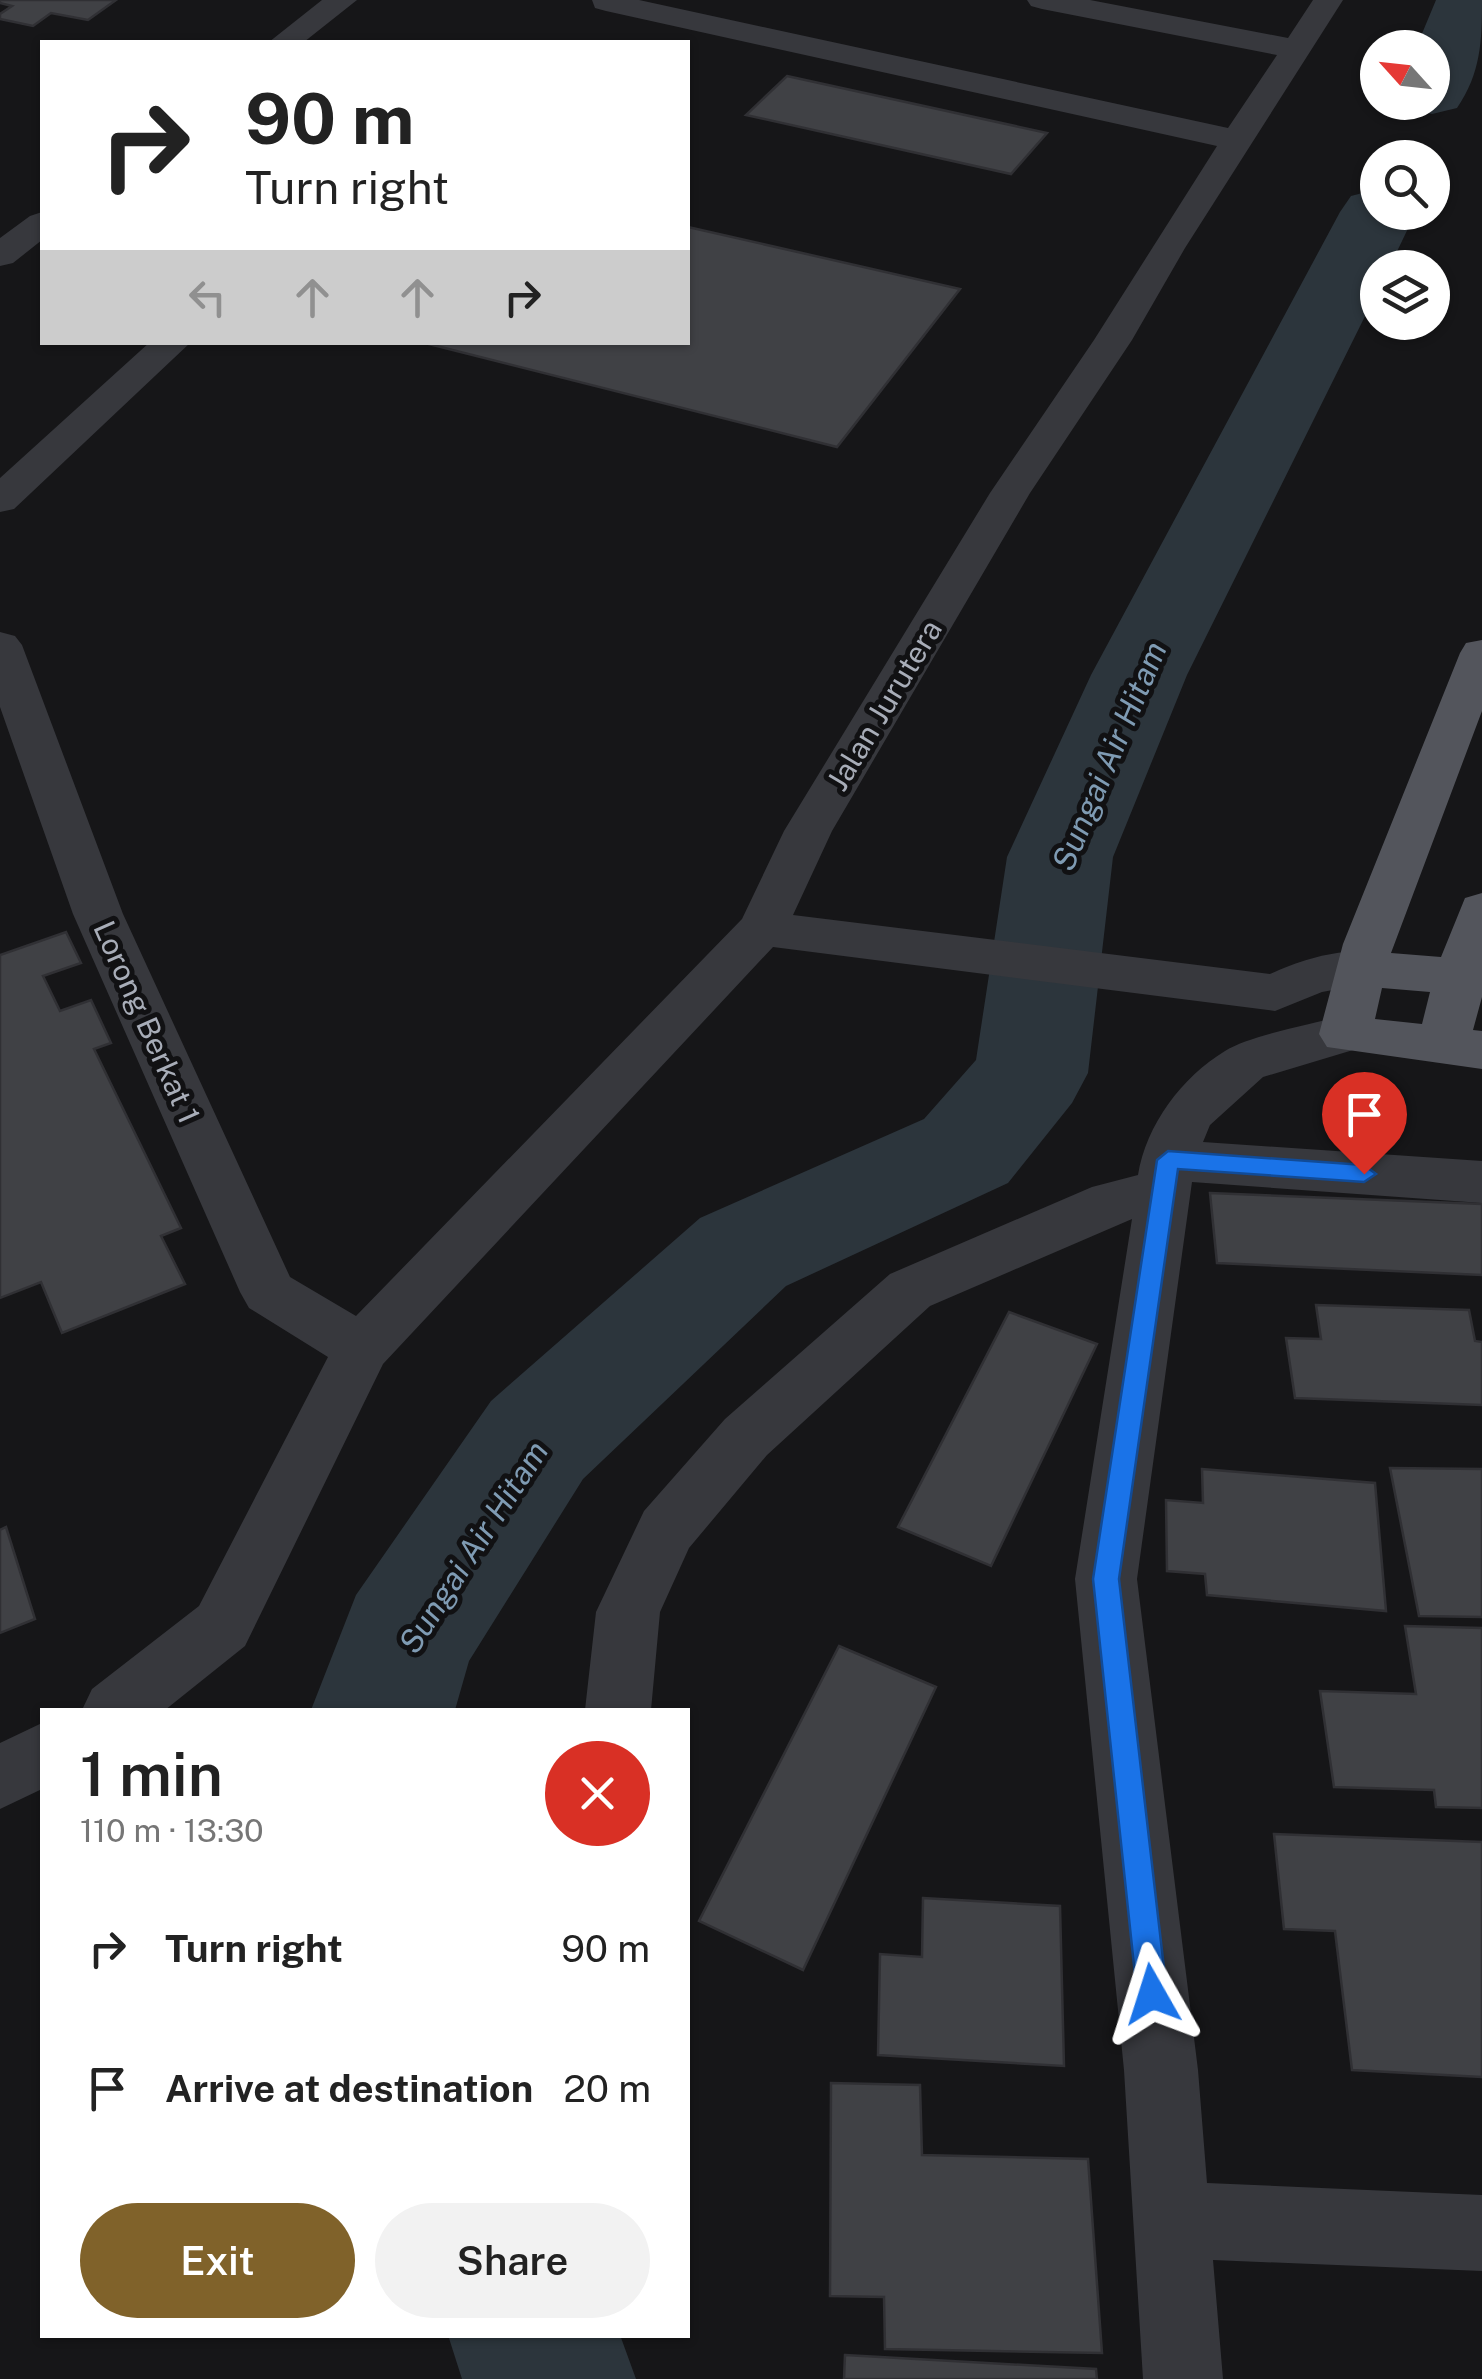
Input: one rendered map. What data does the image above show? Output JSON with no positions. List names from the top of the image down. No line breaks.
{"streets":{"street":["Jalan Jurutera","Lorong Berkat 1"]},"crossings":[["Jalan Jurutera","Lorong Berkat 1"]],"water":["Sungai Air Hitam"],"north":"top left","page":{"turn":["90 m","Turn right"],"heading":["1 min","110 m · 13:30"],"list":[{"name":"Turn right","value":"90 m"},{"name":"Arrive at destination","value":"20 m"}],"buttons":["Exit","Share"]}}
